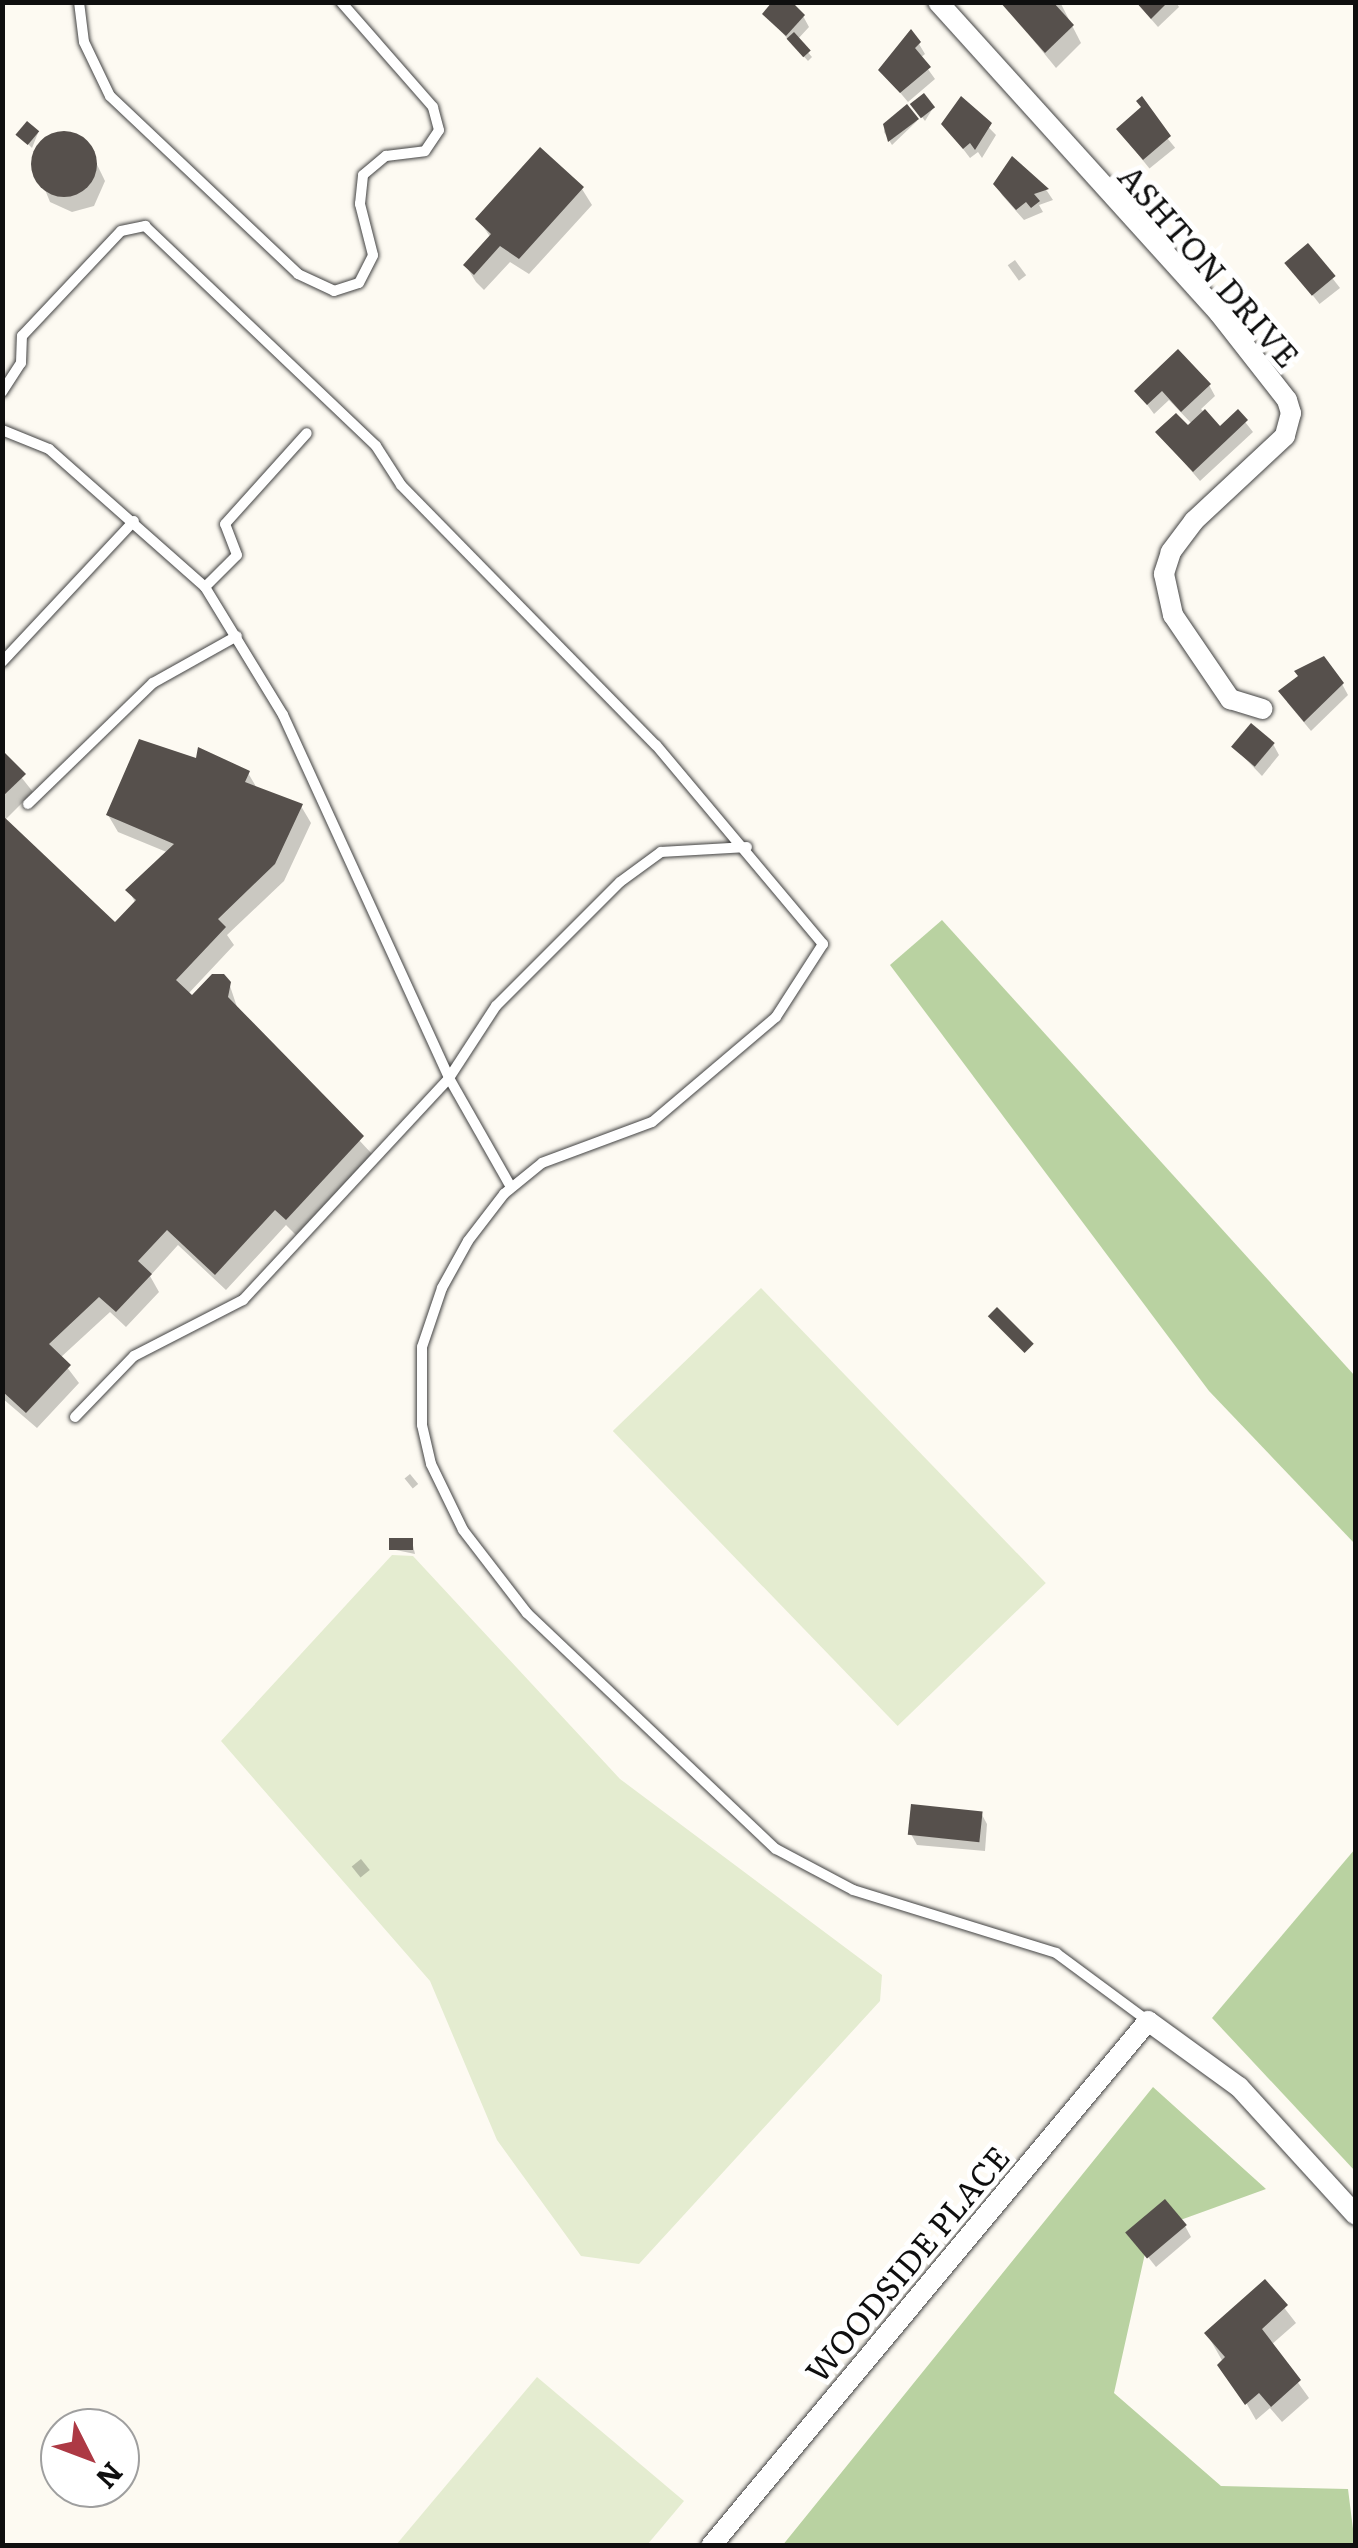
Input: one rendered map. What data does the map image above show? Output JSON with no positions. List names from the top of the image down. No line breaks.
{"streets":{"street":["ASHTON DRIVE","WOODSIDE PLACE"]},"north":"bottom right"}
